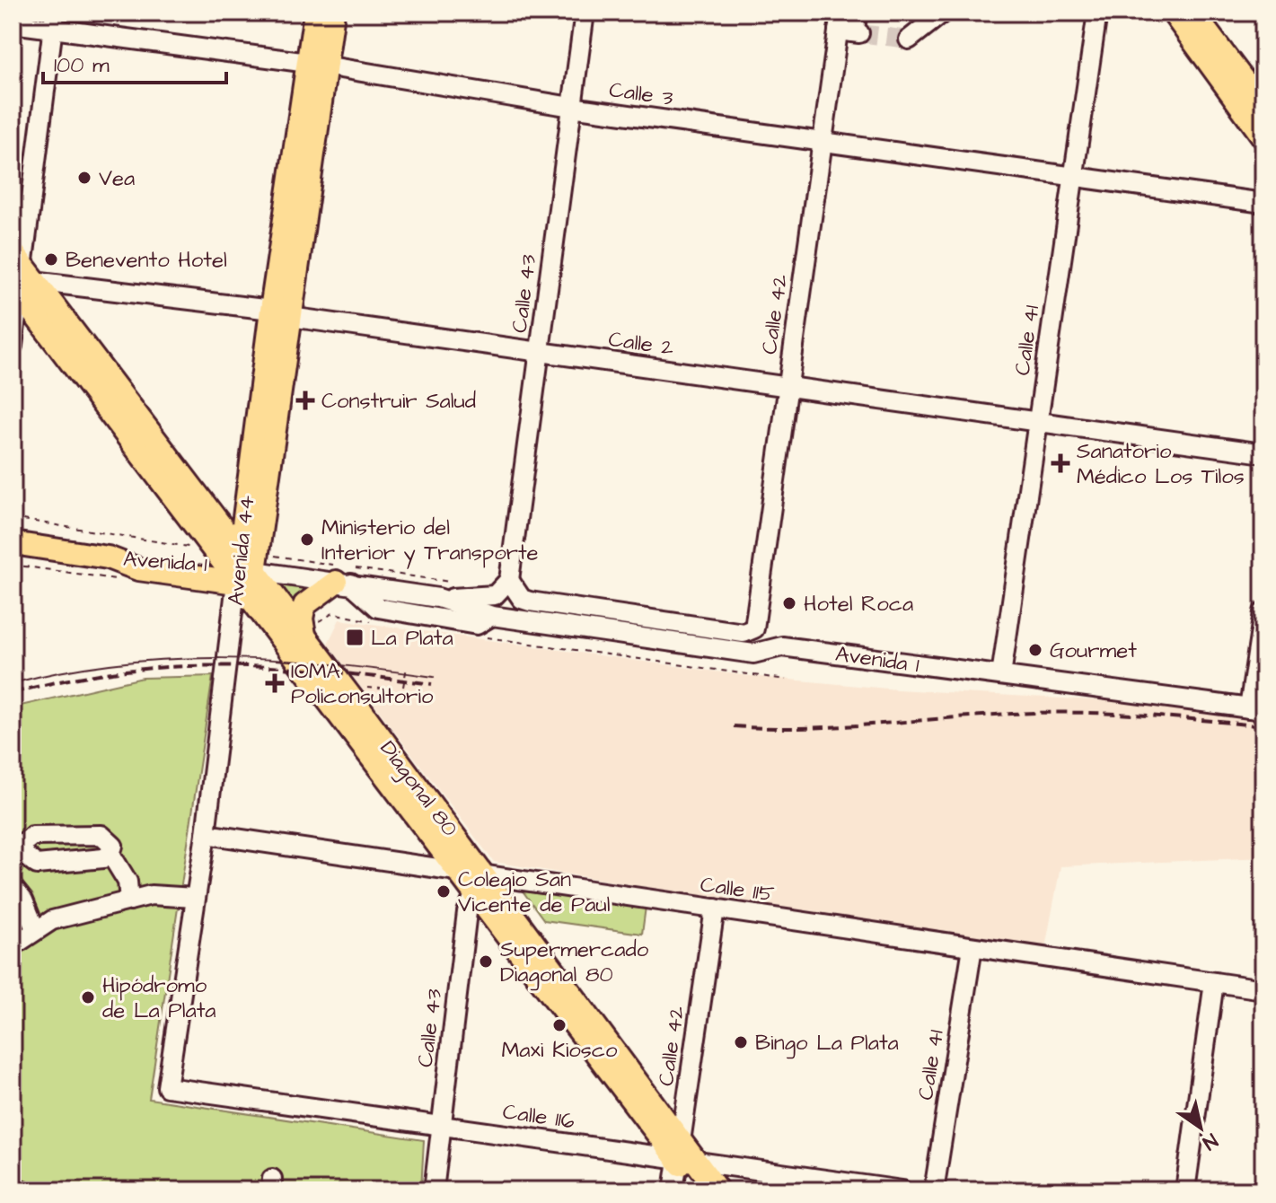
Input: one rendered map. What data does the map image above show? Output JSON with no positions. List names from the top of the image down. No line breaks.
{"streets":{"main road":["Avenida 44","Avenida 1","Diagonal 80"],"street":["Calle 3","Calle 43","Calle 42","Calle 41","Calle 2","Calle 115","Calle 116"]},"crossings":[["Calle 3","Calle 43"],["Calle 3","Calle 42"],["Calle 3","Calle 41"],["Calle 3","Avenida 44"],["Calle 43","Calle 2"],["Calle 43","Diagonal 80"],["Calle 43","Calle 115"],["Calle 43","Calle 116"],["Calle 42","Calle 2"],["Calle 42","Diagonal 80"],["Calle 42","Calle 115"],["Calle 42","Calle 116"],["Calle 41","Calle 2"],["Calle 41","Avenida 1"],["Calle 41","Calle 115"],["Calle 2","Avenida 44"],["Calle 2","Diagonal 80"],["Avenida 44","Avenida 1"],["Avenida 44","Diagonal 80"],["Avenida 44","Calle 115"],["Avenida 44","Calle 116"],["Avenida 1","Diagonal 80"],["Diagonal 80","Calle 115"],["Diagonal 80","Calle 116"]],"places":{"other":["Vea","Benevento Hotel","Ministerio del Interior y Transporte","Hotel Roca","Gourmet","Colegio San Vicente de Paul","Supermercado Diagonal 80","Hipódromo de La Plata","Maxi Kiosco","Bingo La Plata"],"health":["Construir Salud","Sanatorio Médico Los Tilos","IOMA Policonsultorio"],"transit":["La Plata"]},"scale_bar":"100 m","north":"bottom right"}
